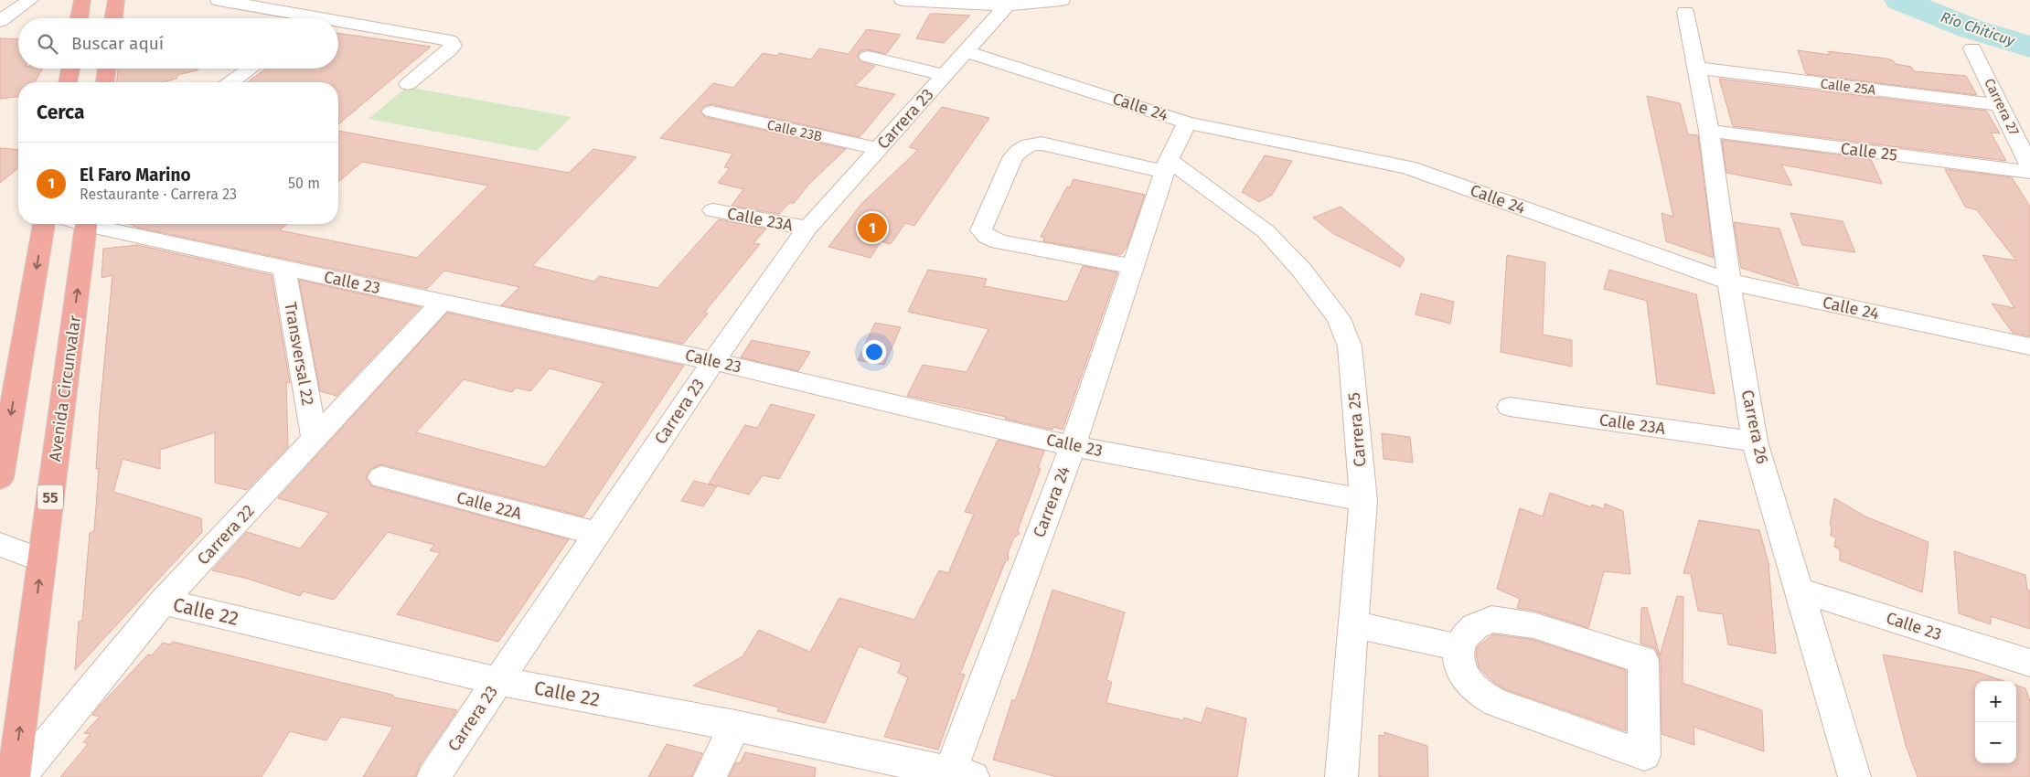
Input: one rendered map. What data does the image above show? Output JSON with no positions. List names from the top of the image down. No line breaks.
{"streets":{"highway":["Avenida Circunvalar","55"],"street":["Calle 25A","Calle 24","Carrera 27","Carrera 23","Calle 23B","Calle 25","Calle 23A","Calle 23","Transversal 22","Carrera 26","Carrera 25","Carrera 24","Calle 22A","Carrera 22","Calle 22"]},"crossings":[["Calle 25A","Carrera 27"],["Calle 25A","Carrera 26"],["Calle 24","Carrera 23"],["Calle 24","Carrera 26"],["Calle 24","Carrera 24"],["Carrera 23","Calle 23B"],["Carrera 23","Calle 23A"],["Carrera 23","Calle 23"],["Carrera 23","Calle 22A"],["Carrera 23","Calle 22"],["Calle 25","Carrera 26"],["Calle 23A","Carrera 26"],["Calle 23","Transversal 22"],["Calle 23","Carrera 26"],["Calle 23","Carrera 25"],["Calle 23","Carrera 24"],["Calle 23","Carrera 22"],["Transversal 22","Carrera 22"],["Carrera 25","Carrera 24"],["Carrera 24","Calle 22"],["Carrera 22","Calle 22"]],"water":["Río Chiticuy"],"page":{"search":"Buscar aquí","heading":"Cerca","list":[{"mark":"1","name":"El Faro Marino","note":"Restaurante · Carrera 23","value":"50 m"}],"pins":"1","map_buttons":["+","−"]}}
